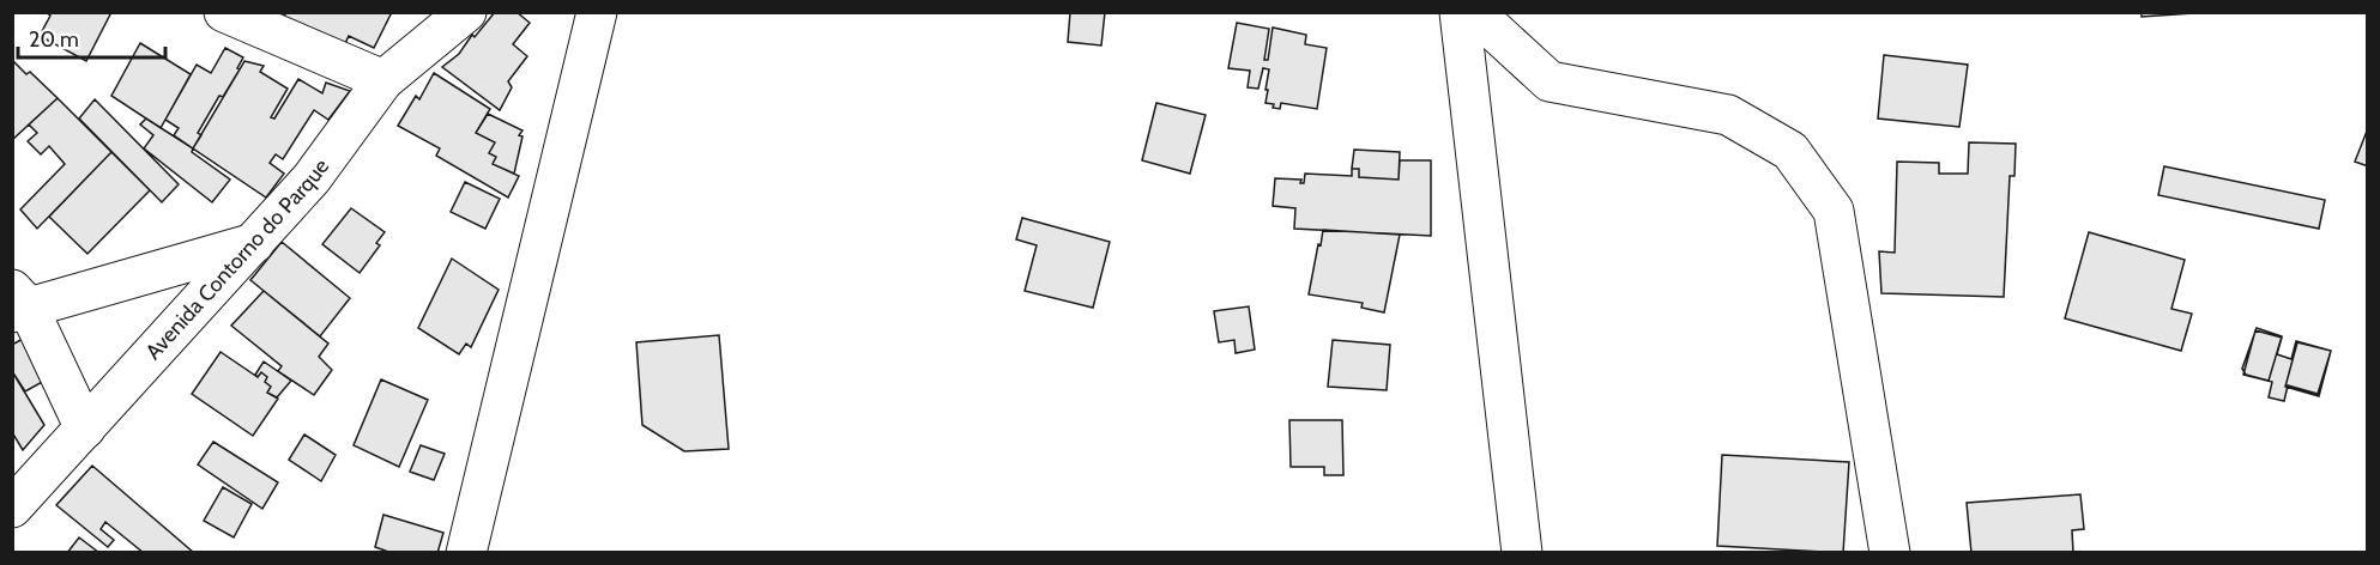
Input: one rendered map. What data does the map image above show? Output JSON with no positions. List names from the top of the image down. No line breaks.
{"streets":{"street":["Avenida Contorno do Parque"]},"scale_bar":"20 m"}
